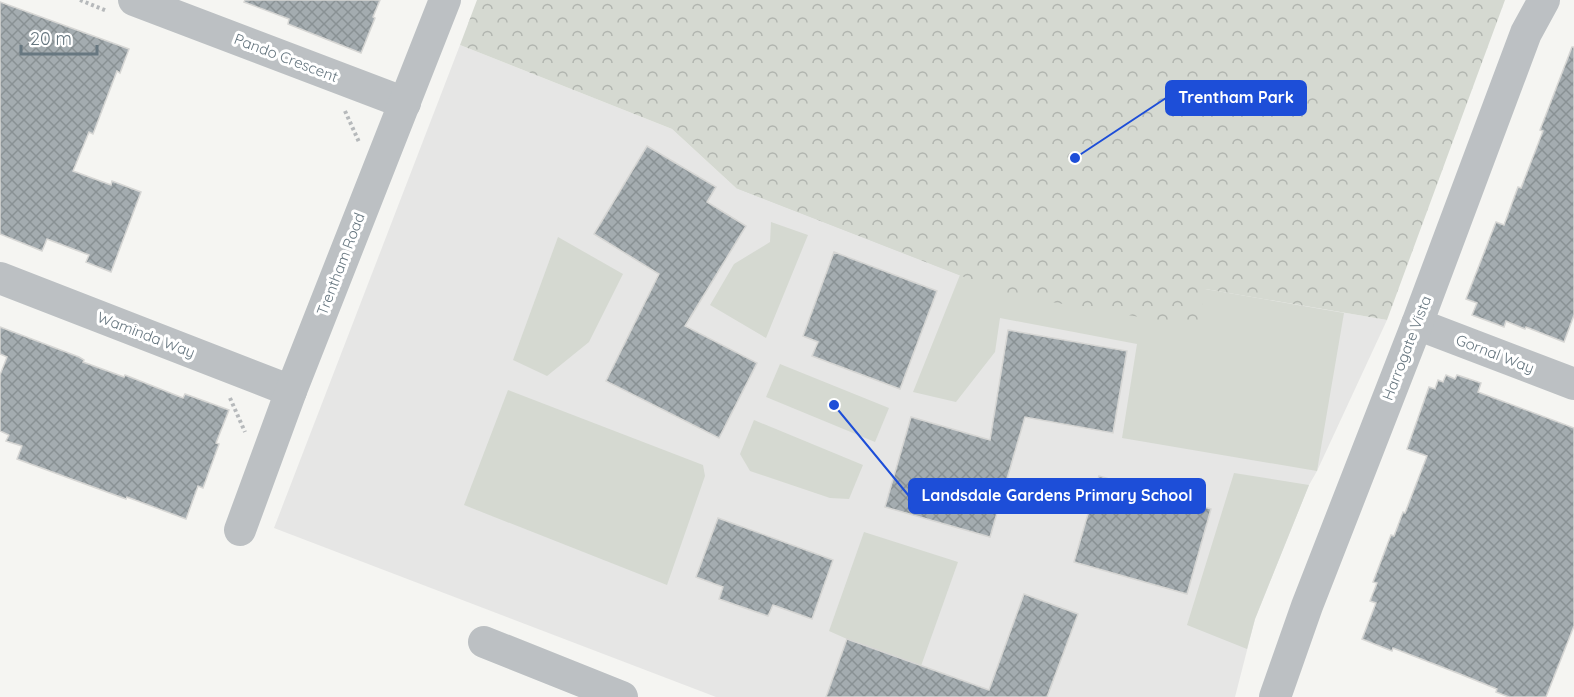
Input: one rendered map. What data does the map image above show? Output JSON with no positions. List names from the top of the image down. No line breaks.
{"streets":{"street":["Pando Crescent","Trentham Road","Waminda Way","Harrogate Vista","Gornal Way"]},"crossings":[["Pando Crescent","Trentham Road"],["Trentham Road","Waminda Way"],["Harrogate Vista","Gornal Way"]],"places":["Trentham Park","Landsdale Gardens Primary School"],"scale_bar":"20 m"}
